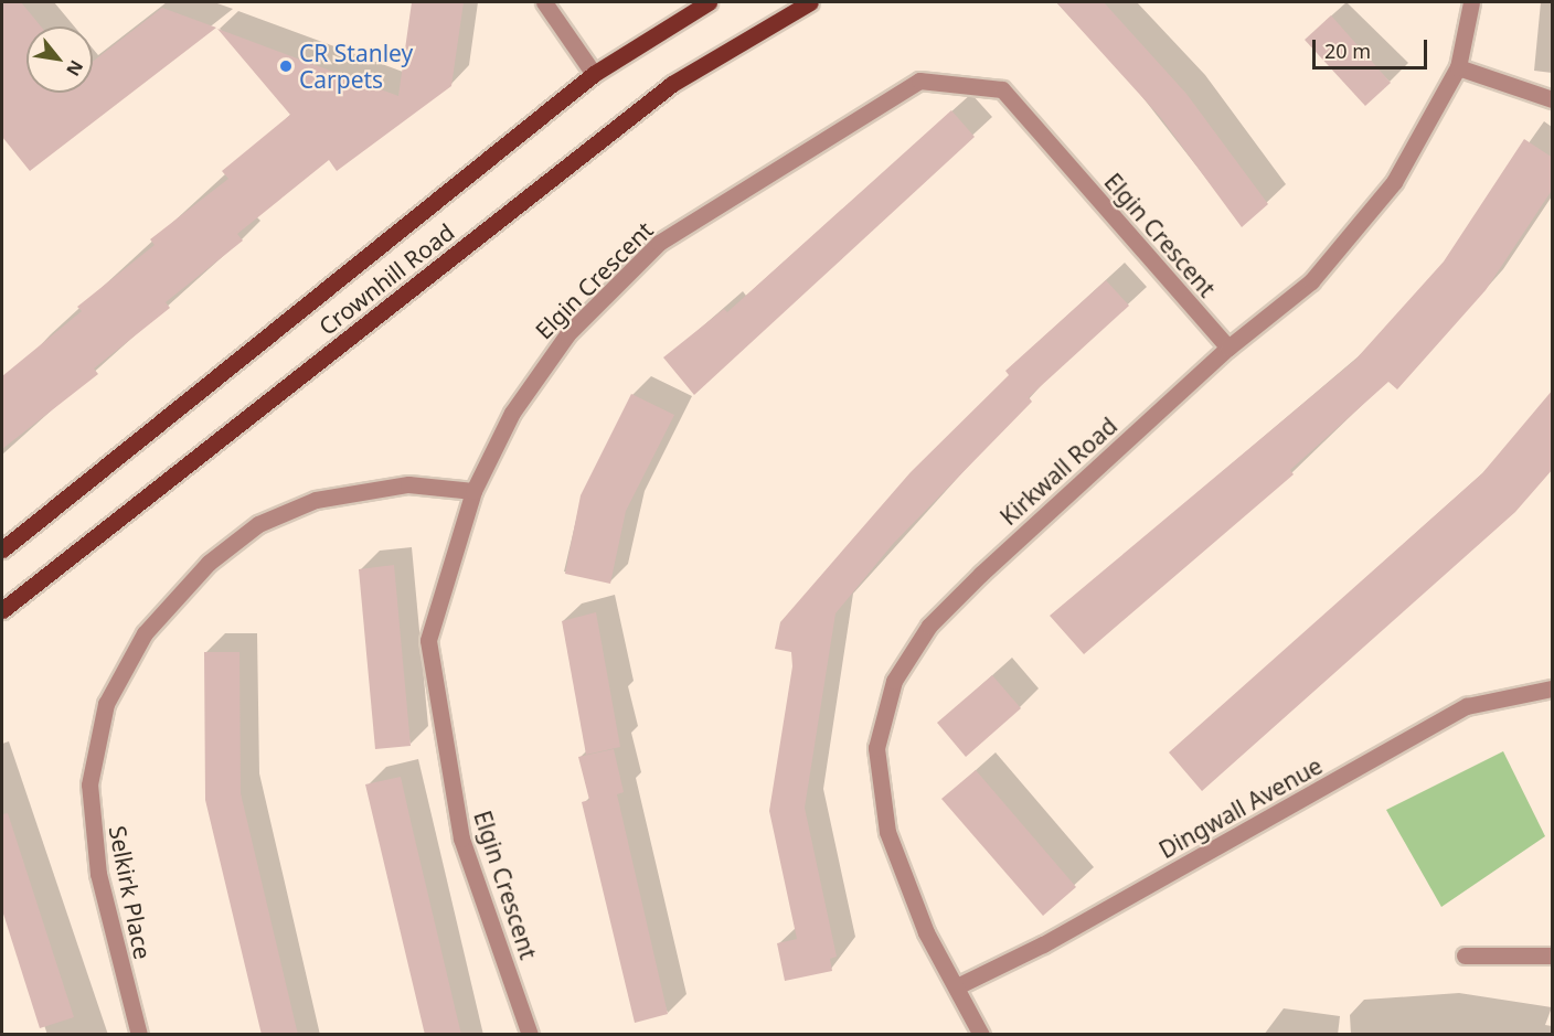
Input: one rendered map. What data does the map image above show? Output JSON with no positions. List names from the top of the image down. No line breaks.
{"streets":{"main road":["Crownhill Road"],"street":["Elgin Crescent","Kirkwall Road","Dingwall Avenue","Selkirk Place"]},"crossings":[["Elgin Crescent","Kirkwall Road"],["Elgin Crescent","Selkirk Place"],["Kirkwall Road","Dingwall Avenue"]],"places":["CR Stanley Carpets"],"scale_bar":"20 m","north":"bottom right"}
